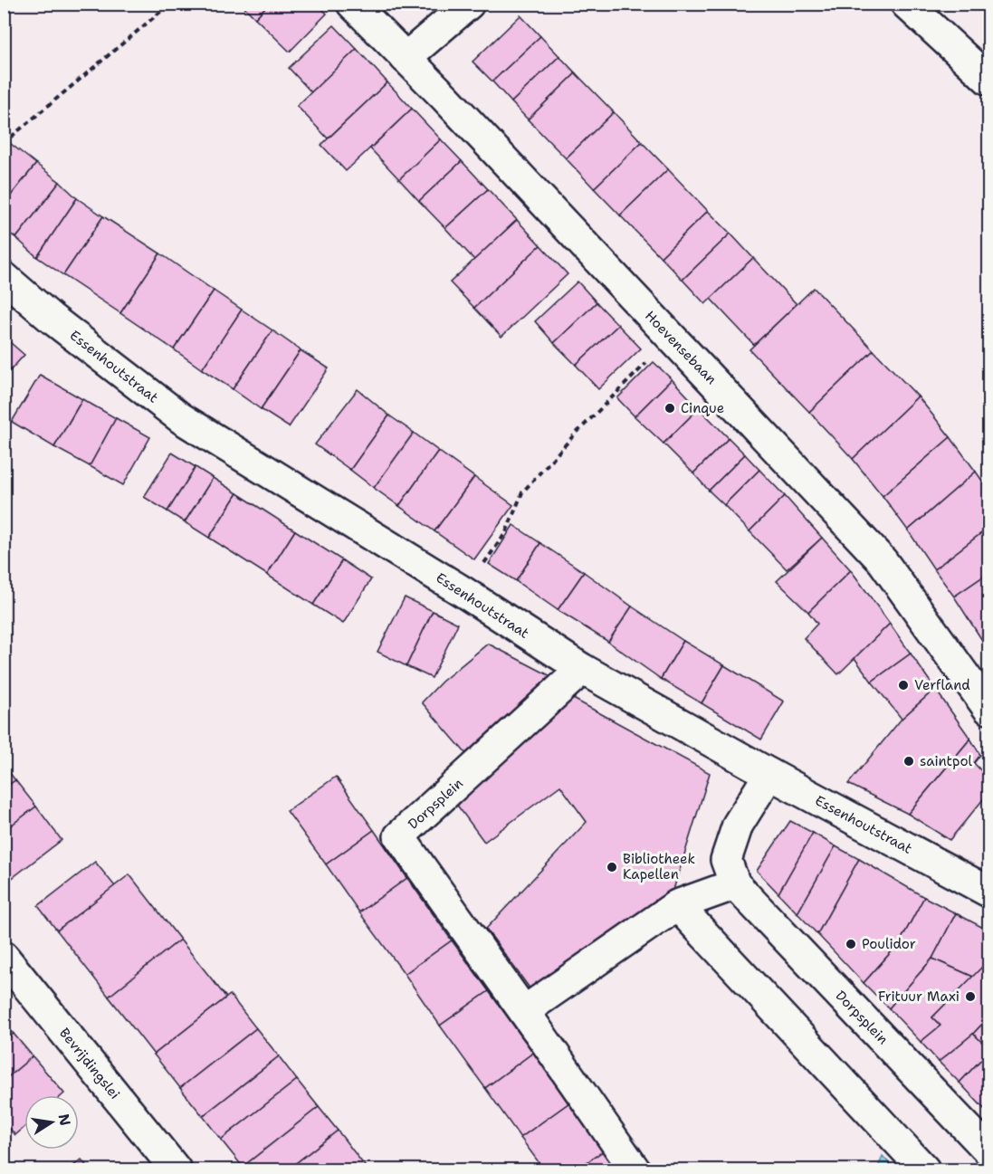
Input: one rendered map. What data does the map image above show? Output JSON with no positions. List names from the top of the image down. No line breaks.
{"streets":{"street":["Hoevensebaan","Essenhoutstraat","Dorpsplein","Bevrijdingslei"]},"crossings":[["Essenhoutstraat","Dorpsplein"]],"places":["Cinque","Verfland","saintpol","Bibliotheek Kapellen","Poulidor","Frituur Maxi"],"north":"right"}
